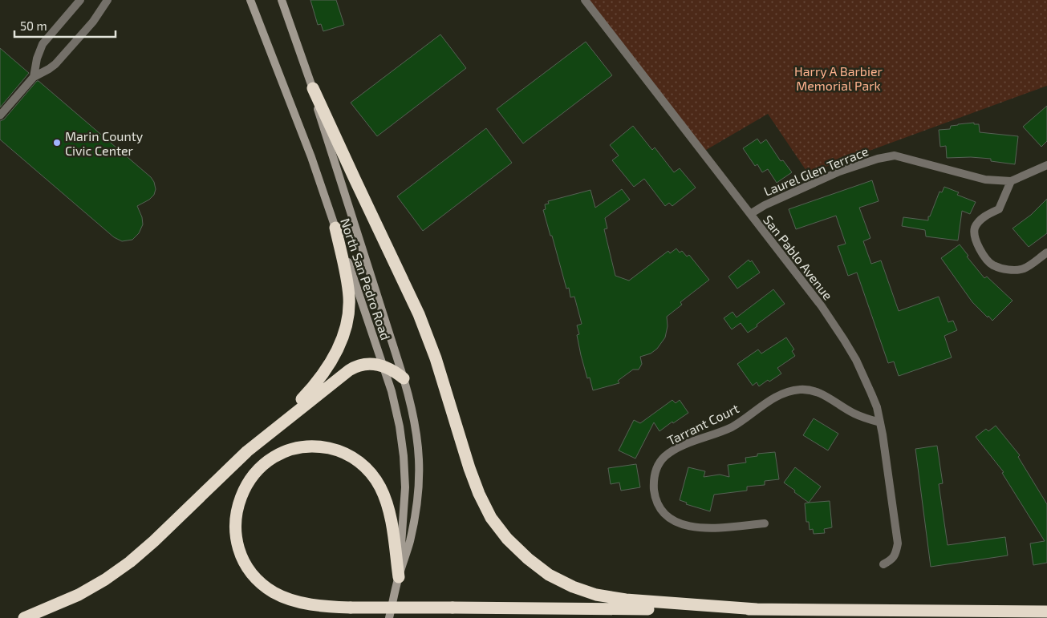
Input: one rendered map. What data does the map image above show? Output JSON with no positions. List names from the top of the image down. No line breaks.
{"streets":{"main road":["North San Pedro Road"],"street":["Laurel Glen Terrace","San Pablo Avenue","Tarrant Court"]},"crossings":[["Laurel Glen Terrace","San Pablo Avenue"],["San Pablo Avenue","Tarrant Court"]],"parks":["Harry A Barbier Memorial Park"],"places":["Marin County Civic Center"],"scale_bar":"50 m"}
